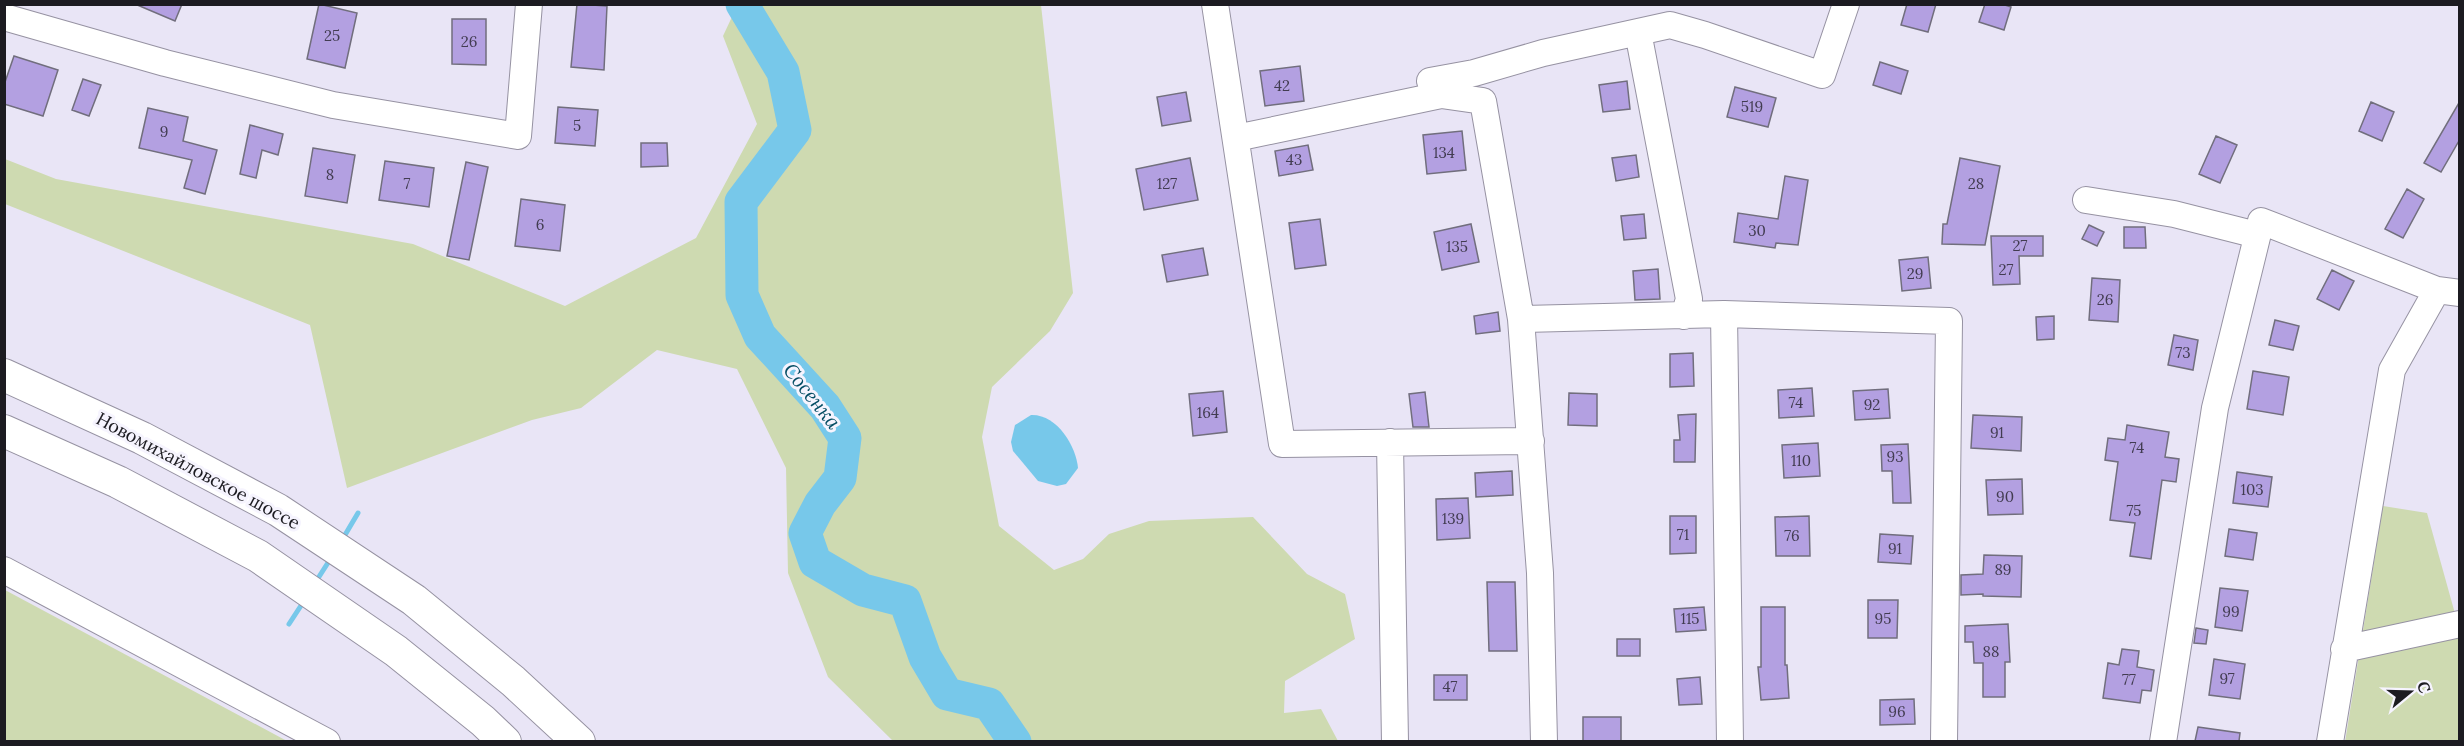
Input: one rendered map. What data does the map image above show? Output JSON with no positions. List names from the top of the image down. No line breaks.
{"streets":{"main road":["Новомихайловское шоссе"]},"water":["Сосенка"],"house_numbers":["25","26","42","519","5","9","134","43","8","7","127","28","6","30","27","135","27","29","26","73","74","92","164","91","74","93","110","103","90","75","139","71","76","91","89","99","115","95","88","97","77","47","96"],"north":"right"}
